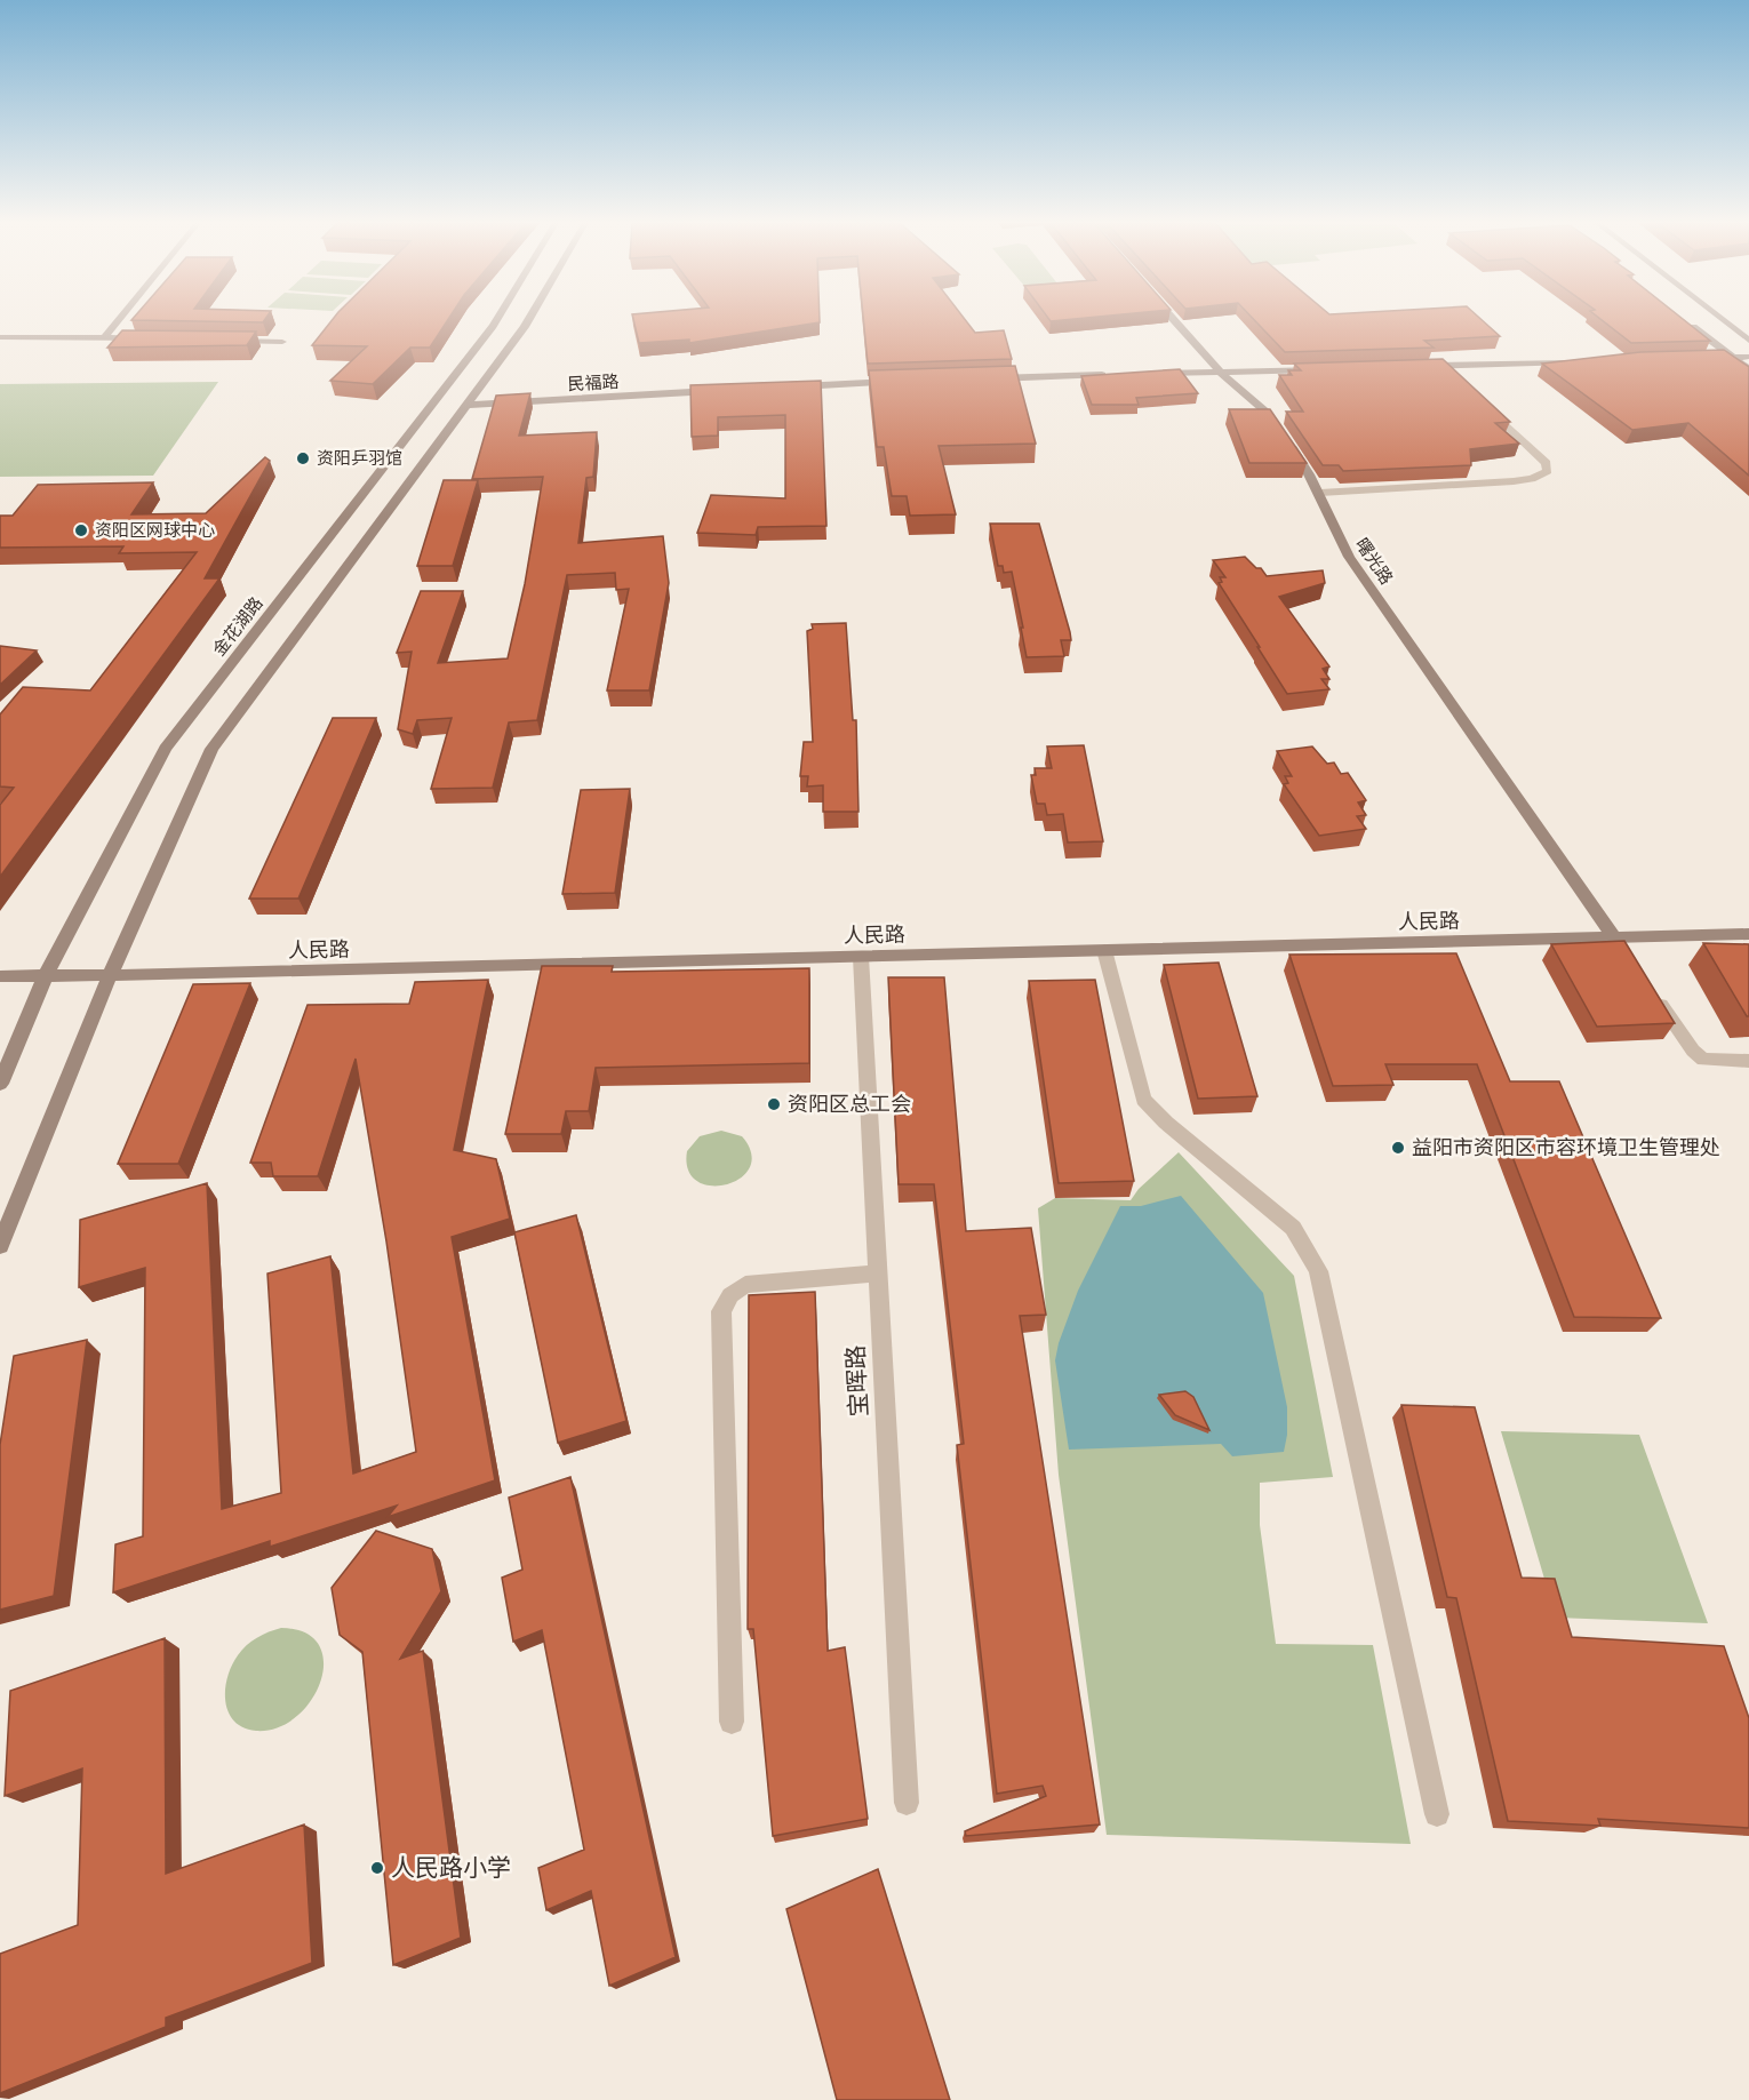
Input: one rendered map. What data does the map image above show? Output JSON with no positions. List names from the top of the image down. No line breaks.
{"streets":{"street":["民福路","曙光路","金花湖路","人民路","宝晖路"]},"crossings":[["曙光路","人民路"],["金花湖路","人民路"],["人民路","宝晖路"]],"places":["资阳乒羽馆","资阳区网球中心","资阳区总工会","益阳市资阳区市容环境卫生管理处","人民路小学"]}
